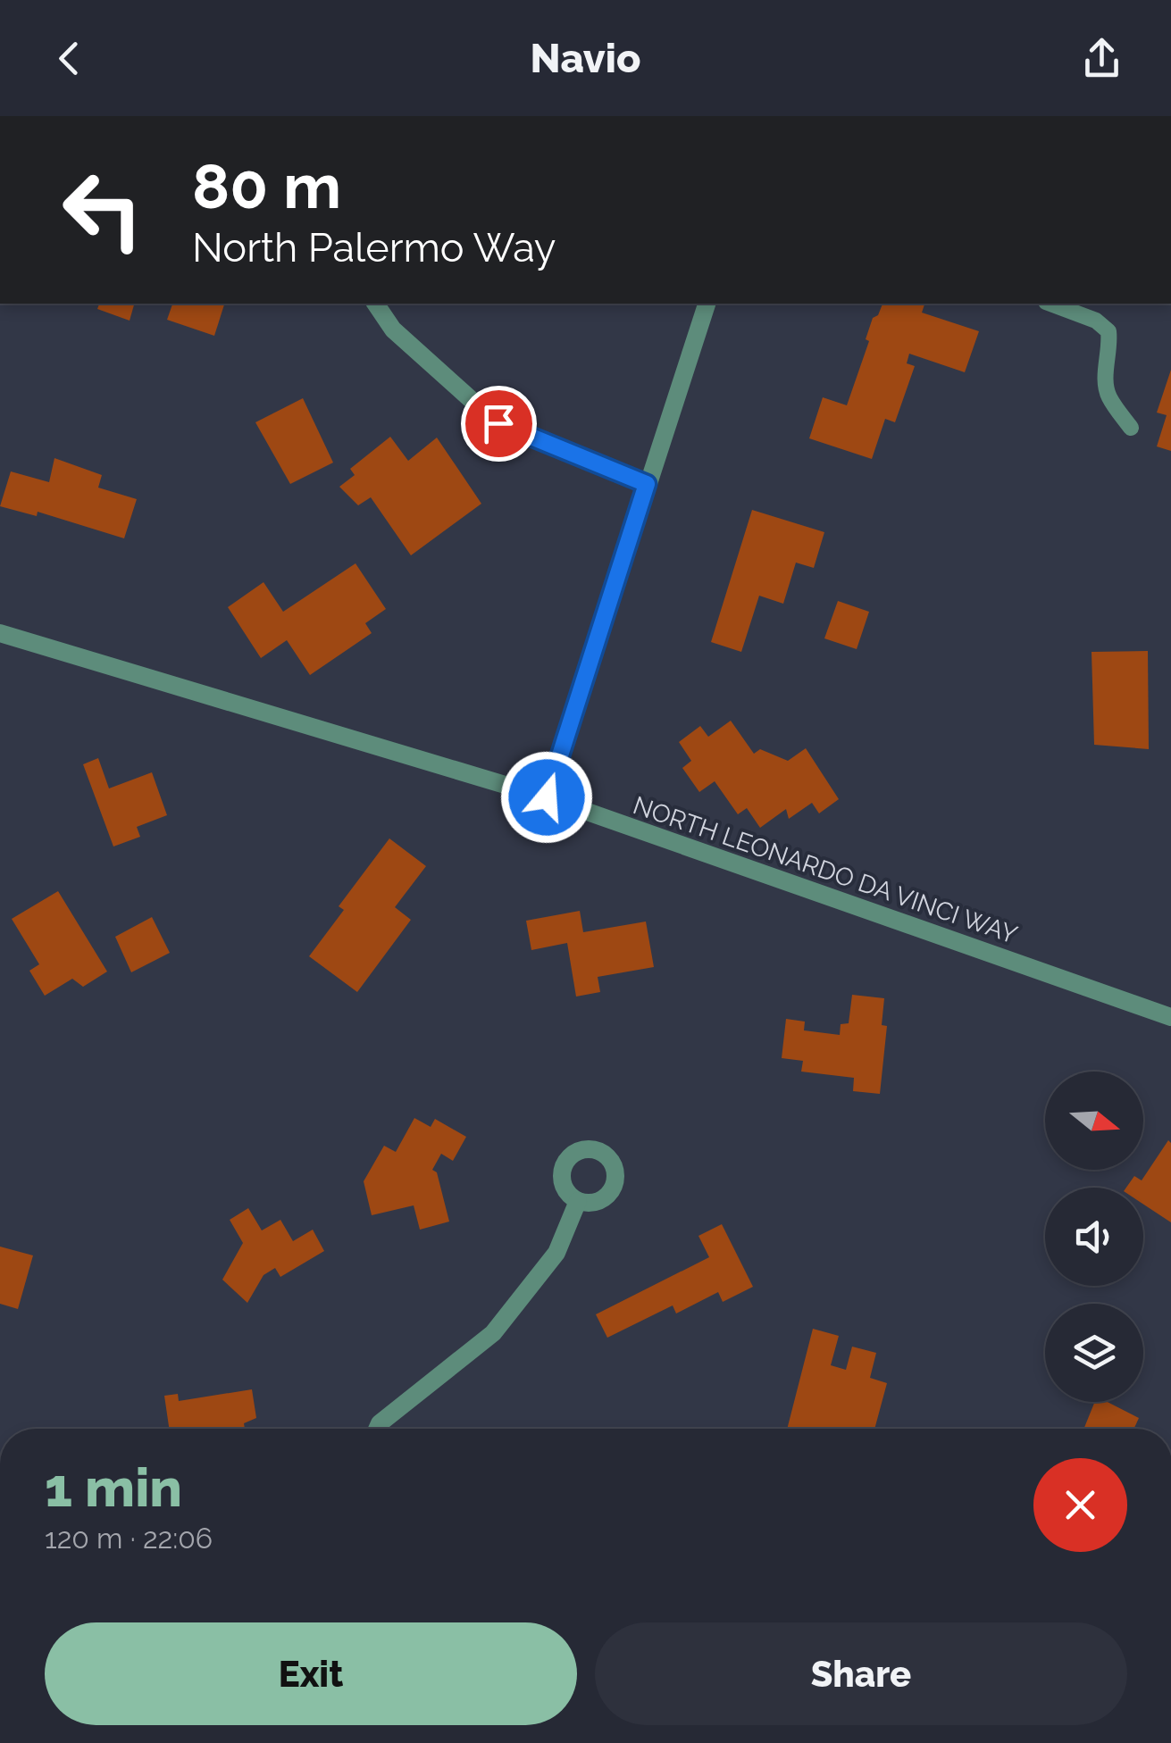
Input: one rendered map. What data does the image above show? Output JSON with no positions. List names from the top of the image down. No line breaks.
{"streets":{"street":["NORTH LEONARDO DA VINCI WAY"]},"north":"right","page":{"header":"Navio","turn":["80 m","North Palermo Way"],"heading":["1 min","120 m · 22:06"],"buttons":["Exit","Share"]}}
